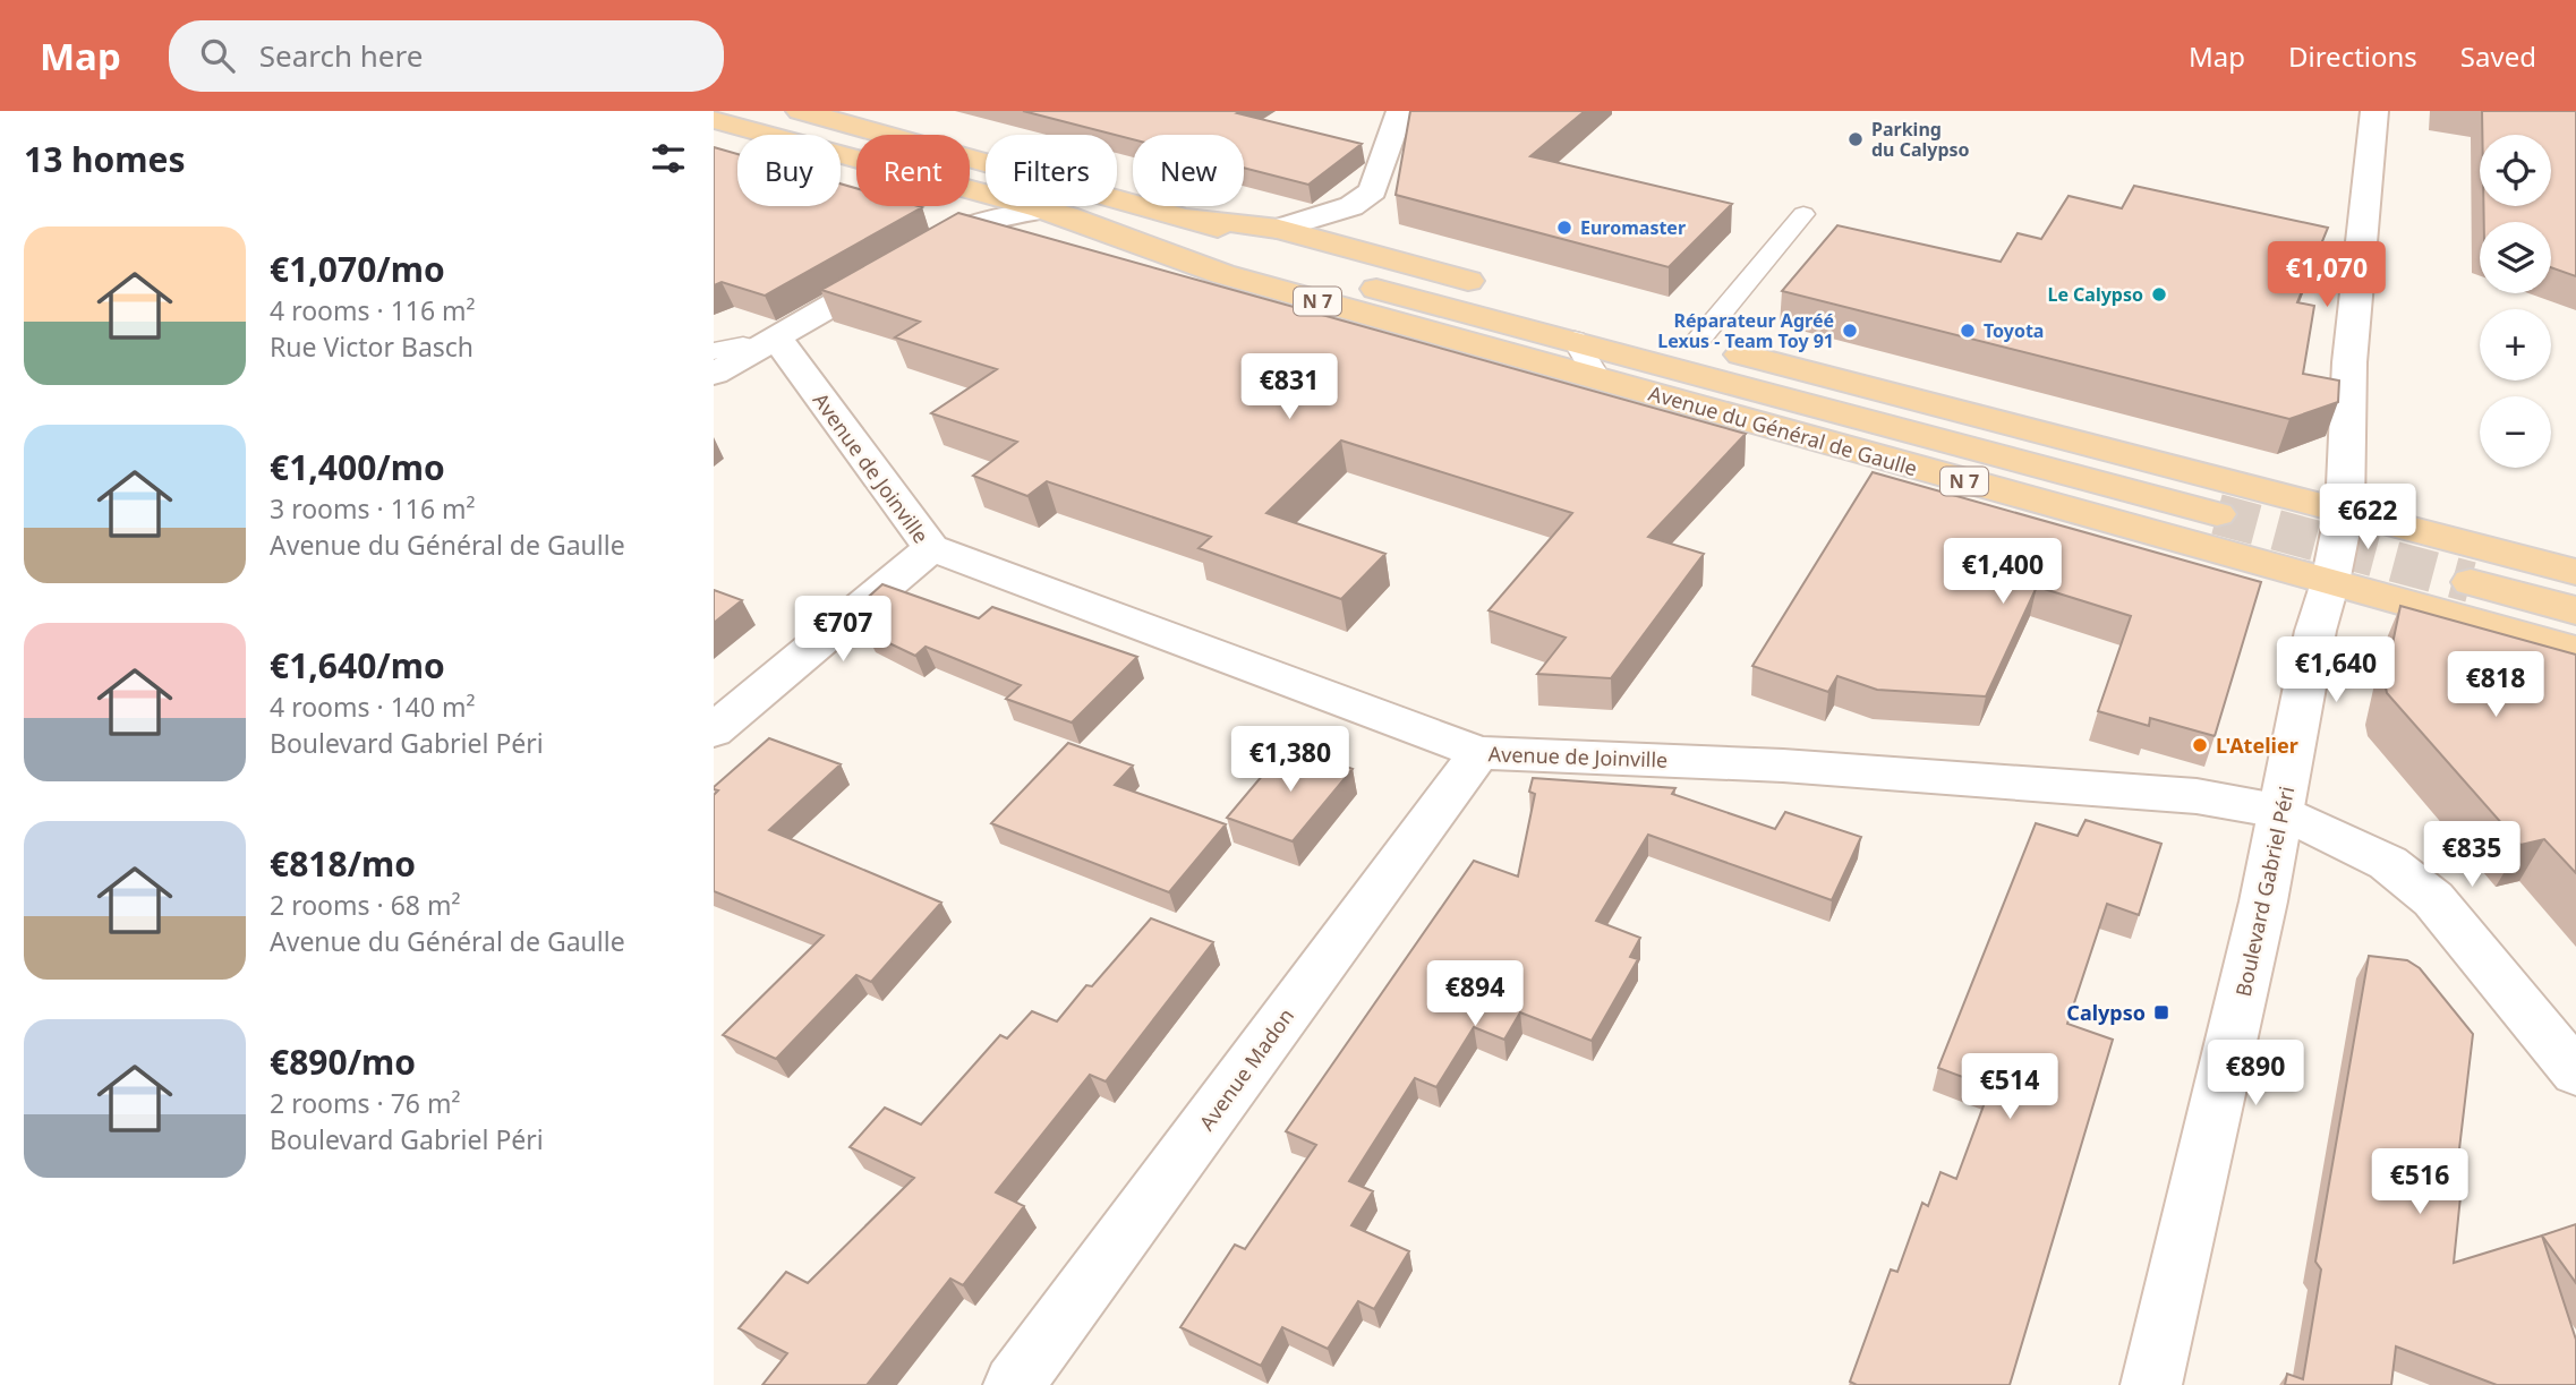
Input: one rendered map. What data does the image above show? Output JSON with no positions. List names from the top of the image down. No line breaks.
{"streets":{"main road":["N 7","Avenue du Général de Gaulle"],"street":["Avenue de Joinville","Boulevard Gabriel Péri","Avenue Madon"]},"crossings":[["Avenue du Général de Gaulle","Boulevard Gabriel Péri"],["Avenue de Joinville","Boulevard Gabriel Péri"],["Avenue de Joinville","Avenue Madon"]],"places":{"other":["Parking du Calypso","Euromaster","Le Calypso","Réparateur Agréé Lexus - Team Toy 91","Toyota","L'Atelier"],"transit":["Calypso"]},"page":{"header":"Map","search":"Search here","nav":["Map","Directions","Saved"],"heading":"13 homes","map_buttons":["+","−"],"chip":["Buy","Rent","Filters","New"],"list":[{"name":"€1,070/mo","note":"4 rooms · 116 m² · Rue Victor Basch"},{"name":"€1,400/mo","note":"3 rooms · 116 m² · Avenue du Général de Gaulle"},{"name":"€1,640/mo","note":"4 rooms · 140 m² · Boulevard Gabriel Péri"},{"name":"€818/mo","note":"2 rooms · 68 m² · Avenue du Général de Gaulle"},{"name":"€890/mo","note":"2 rooms · 76 m² · Boulevard Gabriel Péri"}],"price":["€1,070","€831","€622","€1,400","€707","€1,640","€818","€1,380","€835","€894","€890","€514","€516"]}}
